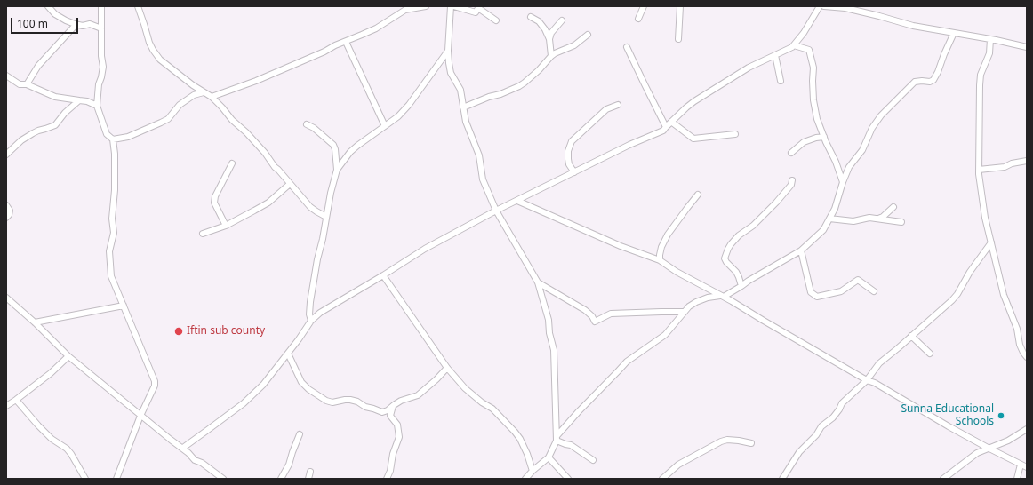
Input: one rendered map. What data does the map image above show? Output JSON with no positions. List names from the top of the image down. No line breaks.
{"places":["Iftin sub county","Sunna Educational Schools"],"scale_bar":"100 m"}
